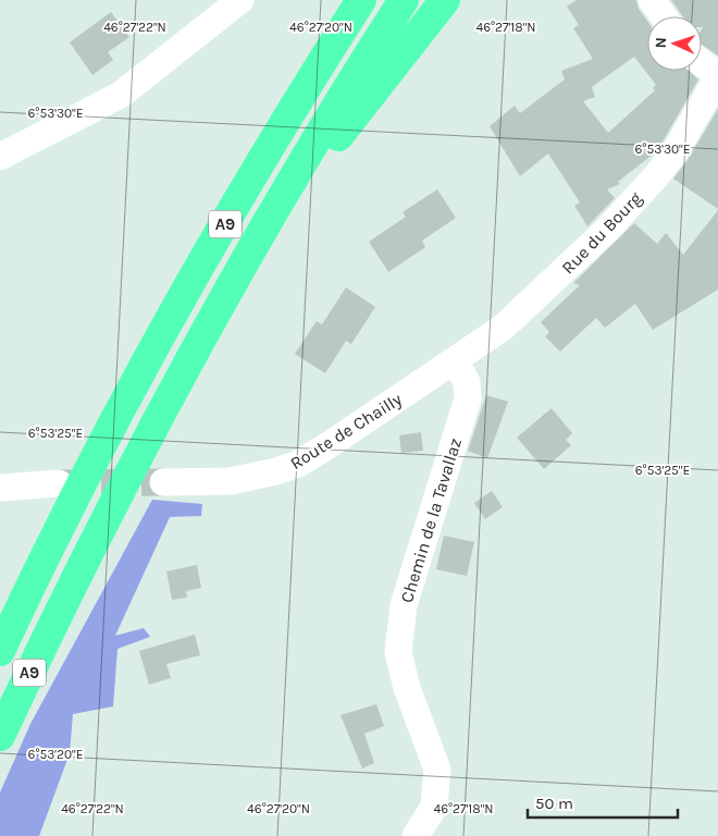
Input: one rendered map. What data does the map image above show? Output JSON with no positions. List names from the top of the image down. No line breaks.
{"streets":{"highway":["A9"],"street":["Rue du Bourg","Route de Chailly","Chemin de la Tavallaz"]},"crossings":[["Rue du Bourg","Route de Chailly"],["Rue du Bourg","Chemin de la Tavallaz"],["Route de Chailly","Chemin de la Tavallaz"]],"scale_bar":"50 m","north":"left","coordinates":["46°27'22\"N","46°27'20\"N","46°27'18\"N","6°53'30\"E","6°53'25\"E","6°53'20\"E"]}
